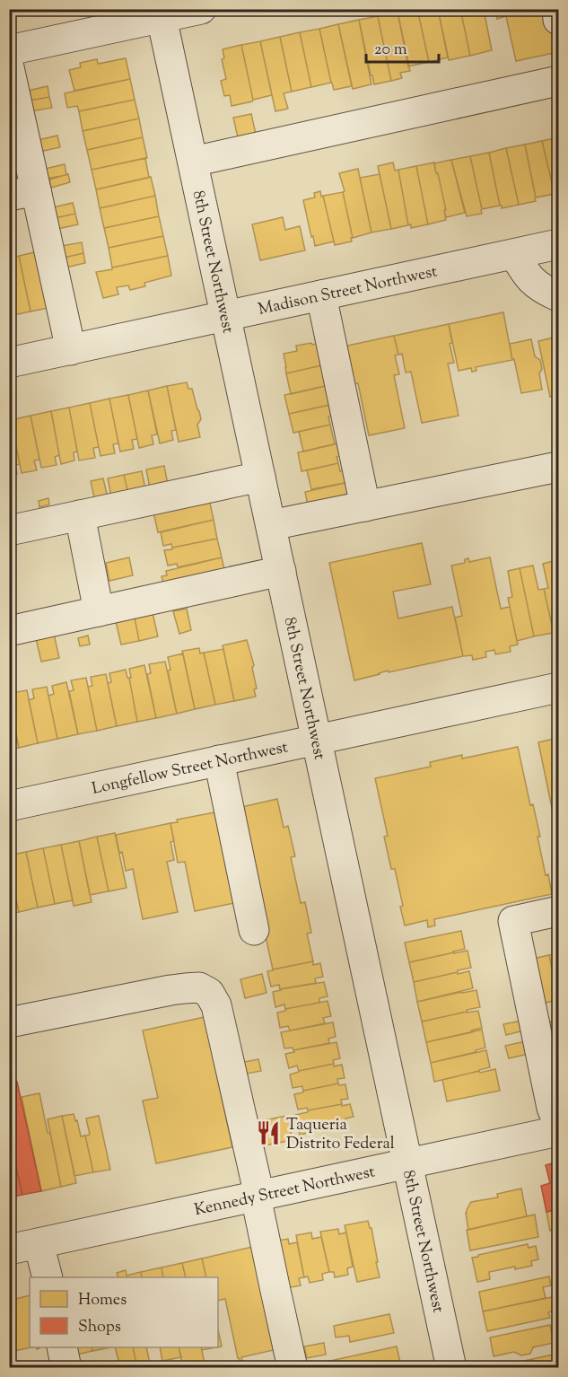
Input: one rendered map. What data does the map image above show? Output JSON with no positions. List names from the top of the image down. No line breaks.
{"streets":{"street":["8th Street Northwest","Madison Street Northwest","Longfellow Street Northwest","Kennedy Street Northwest"]},"crossings":[["8th Street Northwest","Madison Street Northwest"],["8th Street Northwest","Longfellow Street Northwest"],["8th Street Northwest","Kennedy Street Northwest"]],"places":{"restaurant":["Taqueria Distrito Federal"]},"legend":["Homes","Shops"],"scale_bar":"20 m"}
